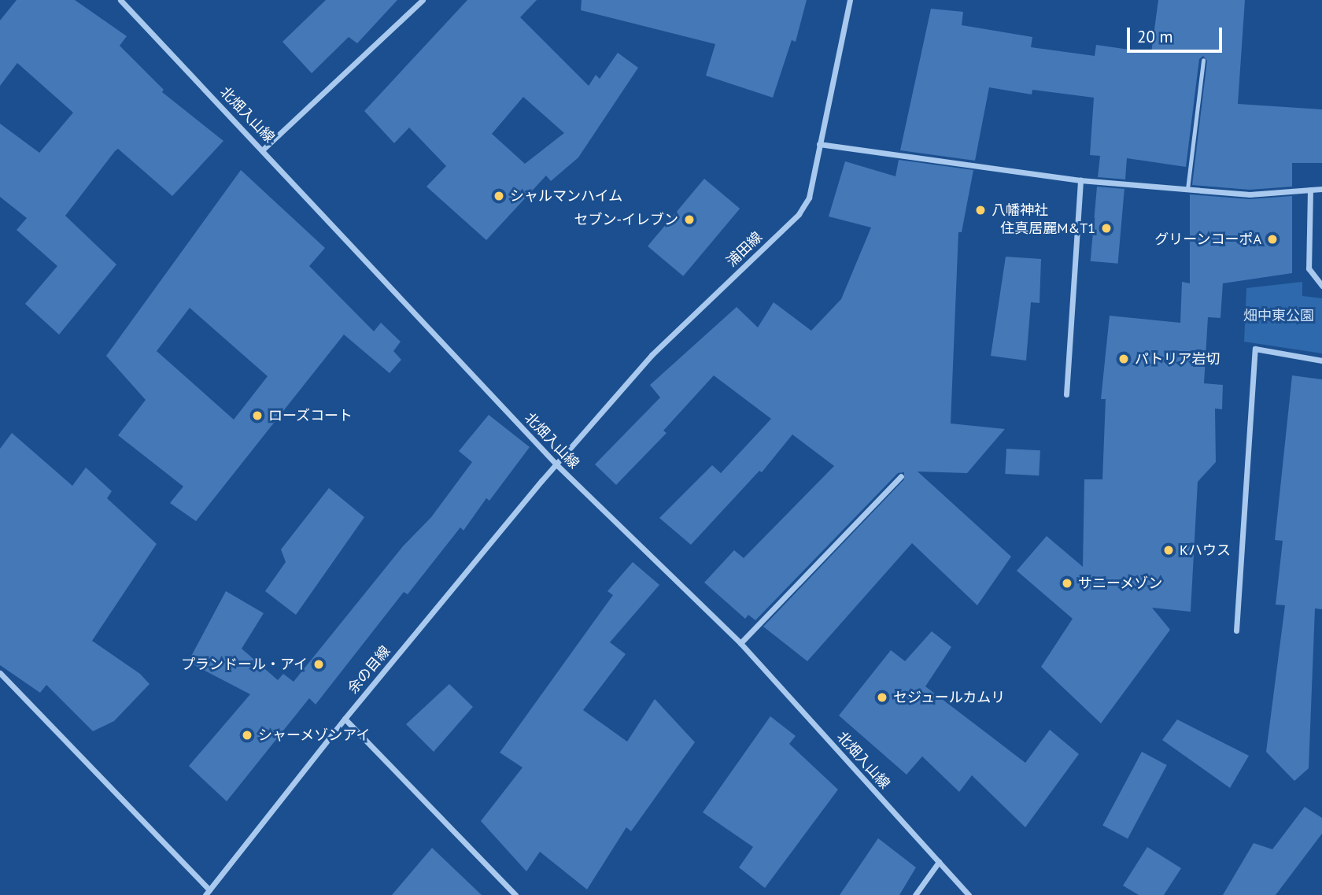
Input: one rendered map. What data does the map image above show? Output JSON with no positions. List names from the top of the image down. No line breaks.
{"streets":{"street":["北畑入山線","浦田線","余の目線"]},"crossings":[["北畑入山線","浦田線"],["北畑入山線","余の目線"],["浦田線","余の目線"]],"parks":["畑中東公園"],"places":["シャルマンハイム","八幡神社","セブン-イレブン","住真居麗M&T1","グリーンコーポA","パトリア岩切","ローズコート","Kハウス","サニーメゾン","プランドール・アイ","セジュールカムリ","シャーメゾンアイ"],"scale_bar":"20 m"}
